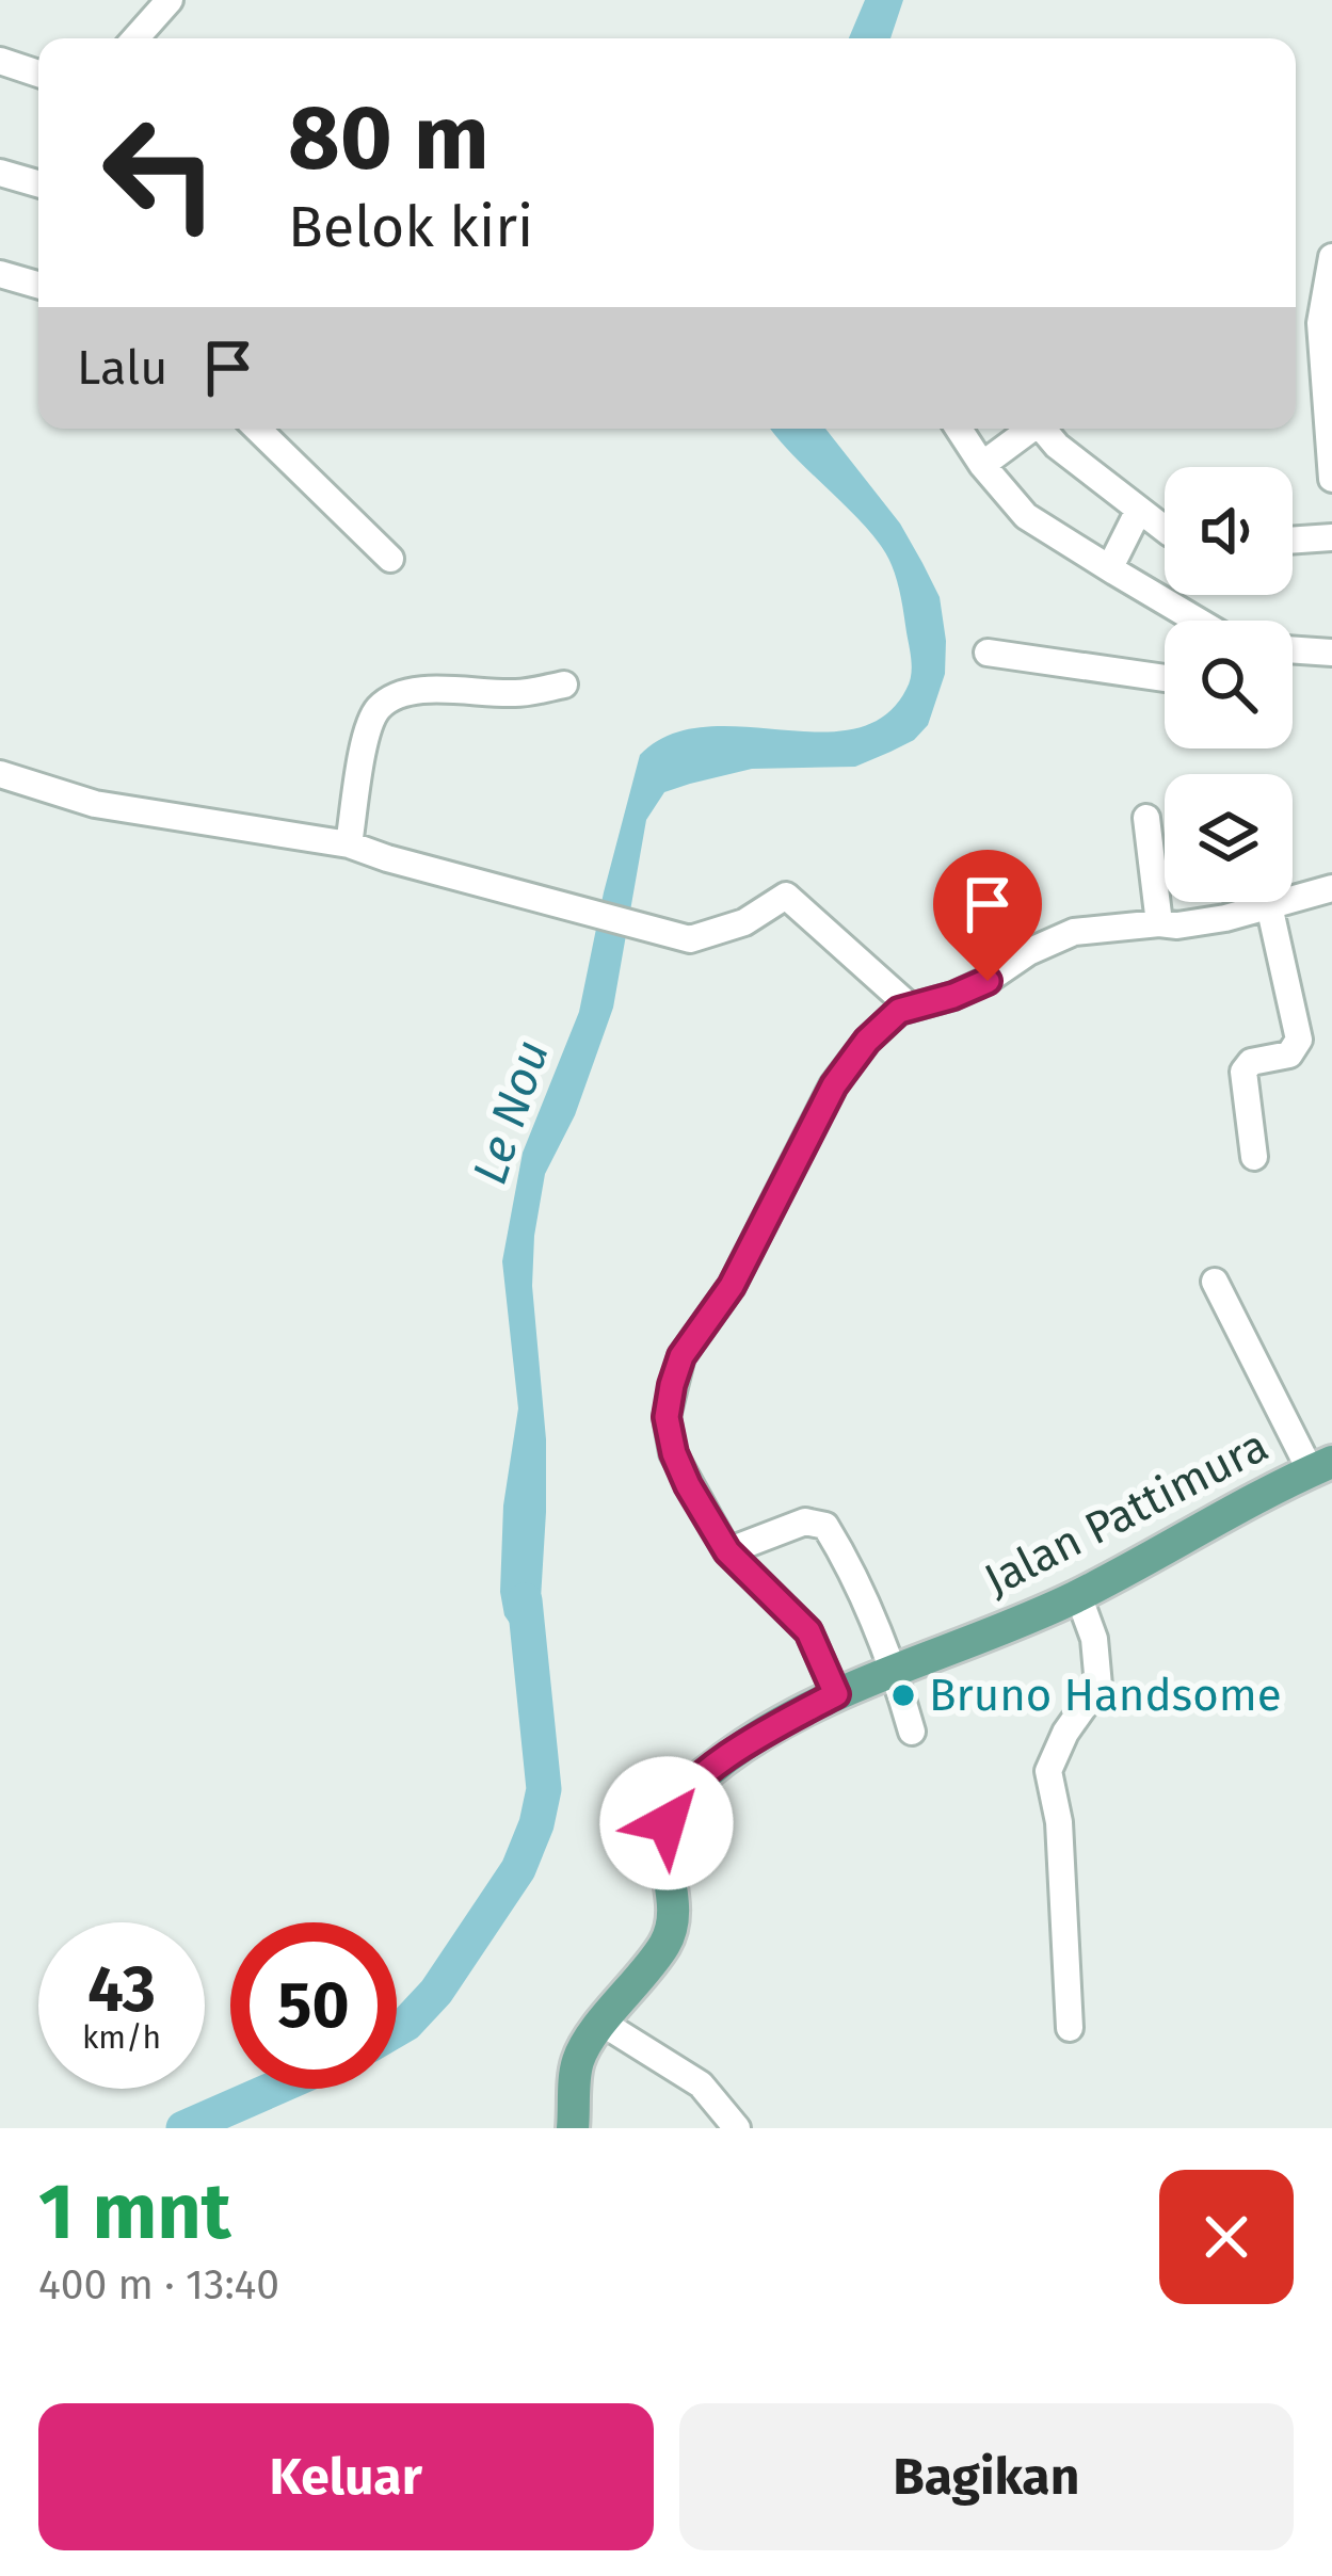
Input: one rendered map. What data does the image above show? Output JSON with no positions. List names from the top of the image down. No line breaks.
{"streets":{"main road":["Jalan Pattimura"]},"water":["Le Nou"],"places":["Bruno Handsome"],"page":{"turn":["80 m","Belok kiri"],"then":"Lalu","speed":"43 km/h","limit":"50","heading":["1 mnt","400 m · 13:40"],"buttons":["Keluar","Bagikan"]}}
